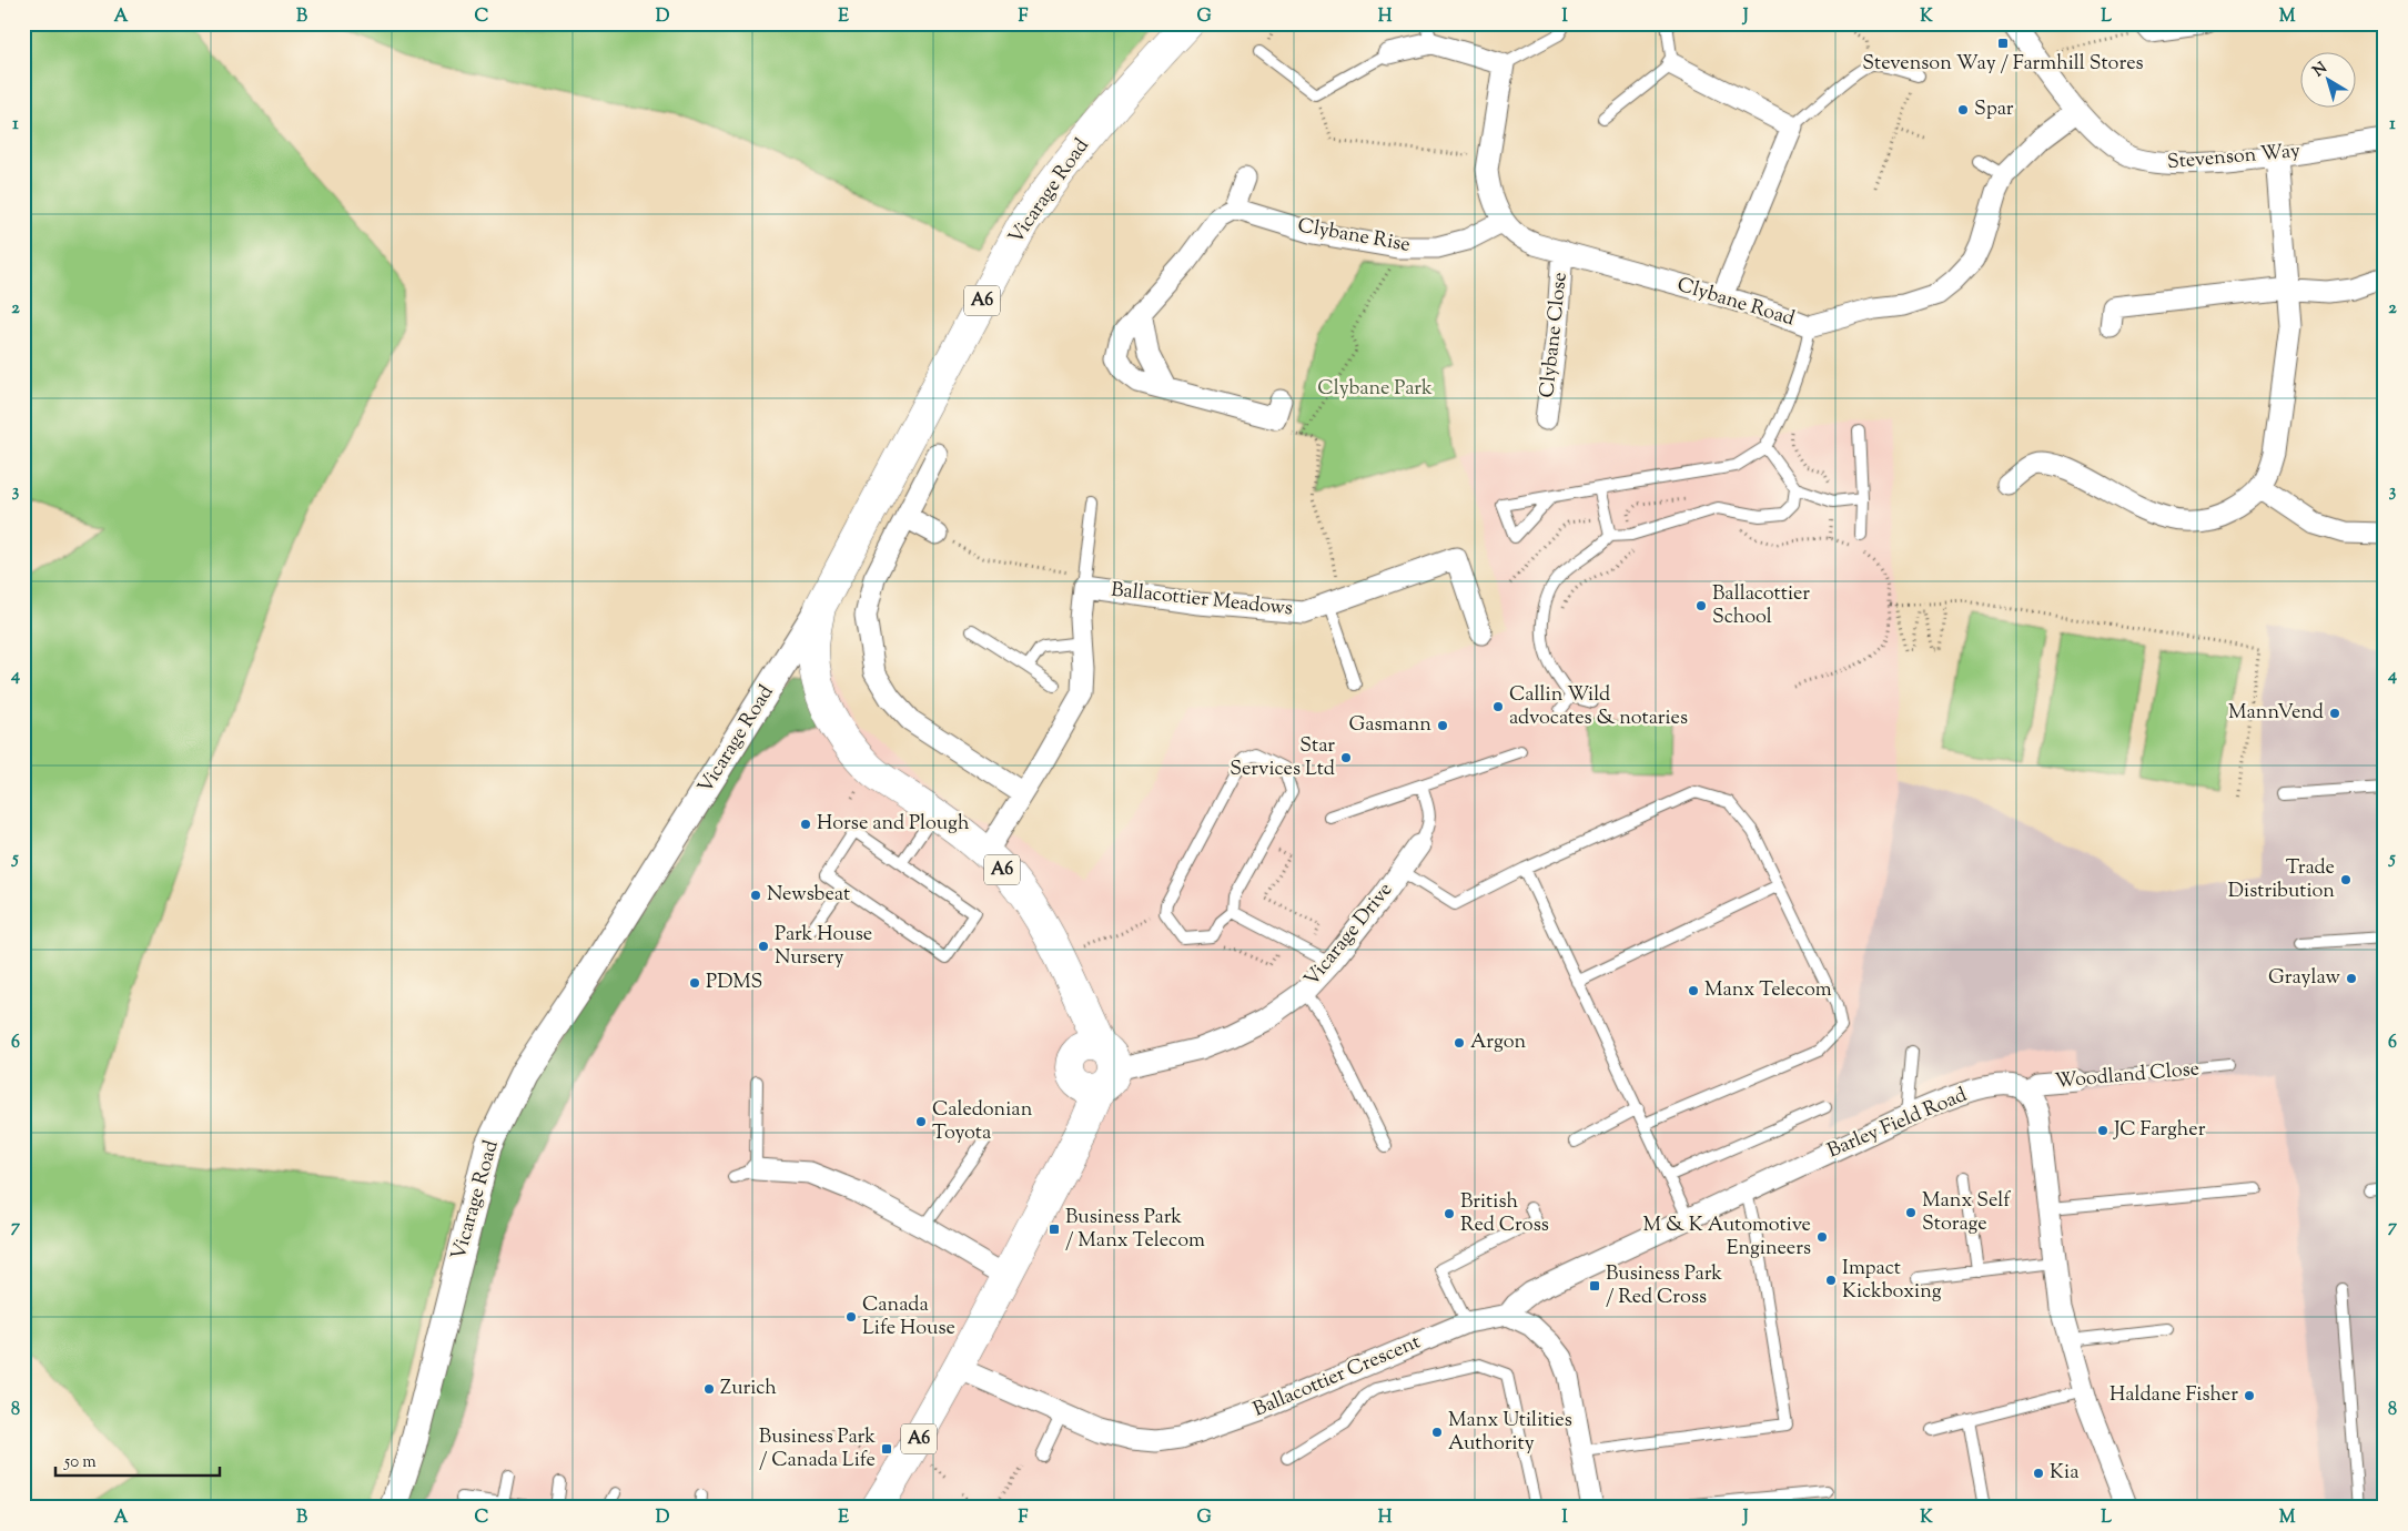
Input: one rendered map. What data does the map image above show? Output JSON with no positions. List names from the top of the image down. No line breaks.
{"streets":{"highway":["Vicarage Road","A6"],"street":["Stevenson Way","Clybane Rise","Clybane Road","Clybane Close","Ballacottier Meadows","Vicarage Drive","Woodland Close","Barley Field Road","Ballacottier Crescent"]},"crossings":[["Stevenson Way","Clybane Road"],["Vicarage Road","A6"],["Clybane Rise","Clybane Road"],["A6","Ballacottier Meadows"],["A6","Vicarage Drive"],["A6","Ballacottier Crescent"],["Clybane Road","Clybane Close"],["Woodland Close","Barley Field Road"],["Barley Field Road","Ballacottier Crescent"]],"parks":["Clybane Park"],"places":{"transit":["Stevenson Way / Farmhill Stores","Business Park / Manx Telecom","Business Park / Red Cross","Business Park / Canada Life"],"other":["Spar","Ballacottier School","Callin Wild advocates & notaries","MannVend","Gasmann","Star Services Ltd","Horse and Plough","Trade Distribution","Newsbeat","Park House Nursery","Graylaw","PDMS","Manx Telecom","Argon","Caledonian Toyota","JC Fargher","Manx Self Storage","British Red Cross","M & K Automotive Engineers","Impact Kickboxing","Canada Life House","Zurich","Haldane Fisher","Manx Utilities Authority","Kia"]},"scale_bar":"50 m","north":"top left","grid":{"columns":["A","B","C","D","E","F","G","H","I","J","K","L","M"],"rows":["1","2","3","4","5","6","7","8"]}}
